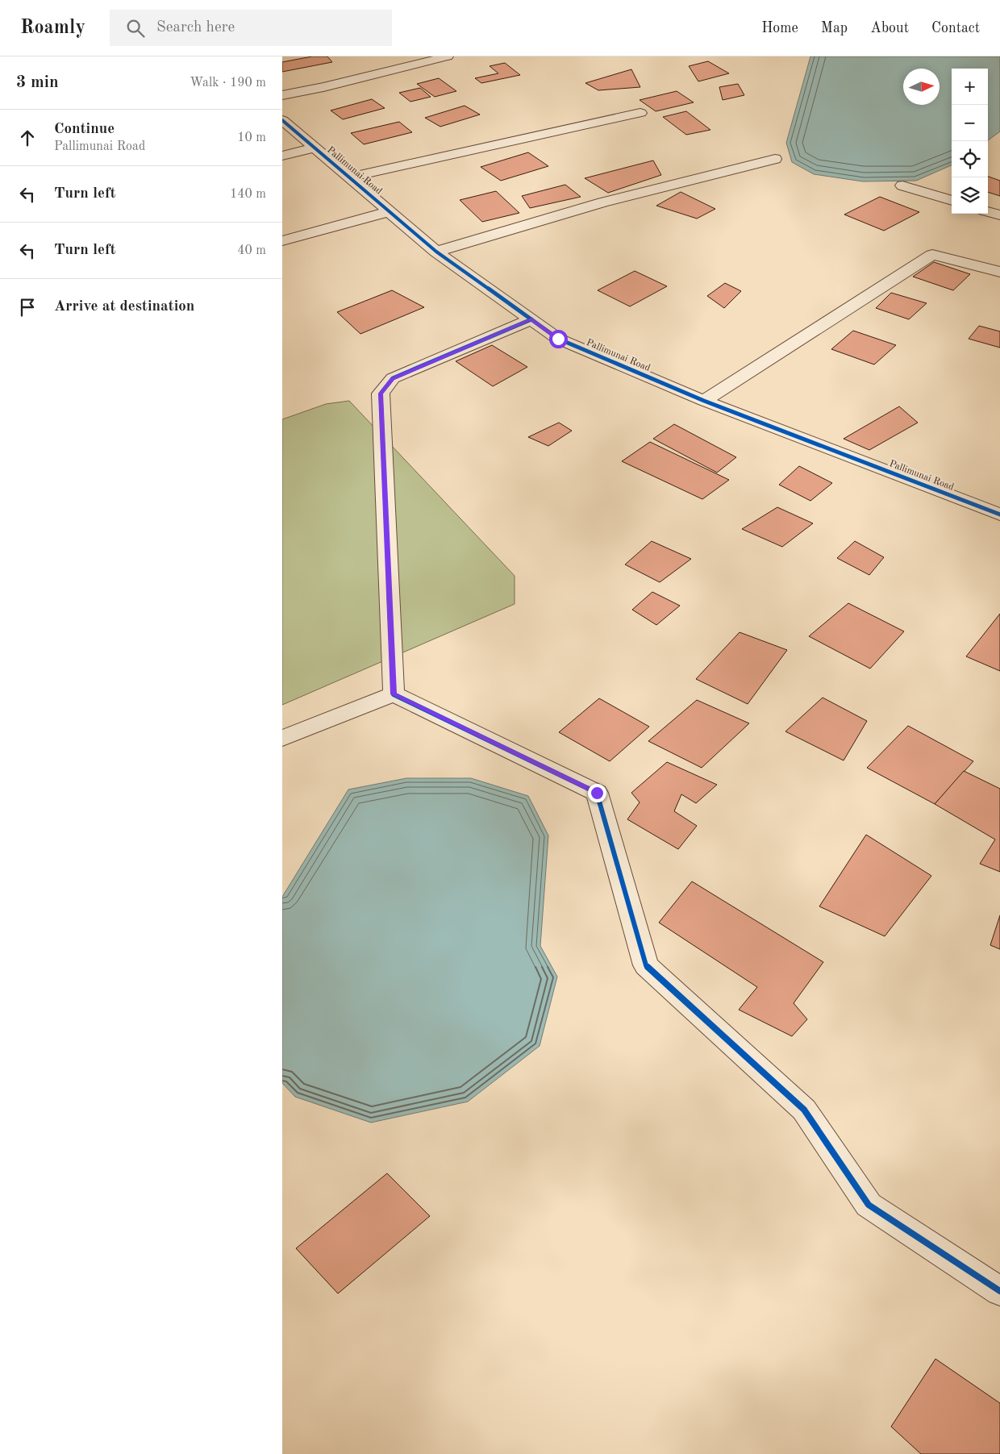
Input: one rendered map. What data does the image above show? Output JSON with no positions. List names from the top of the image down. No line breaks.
{"streets":{"street":["Pallimunai Road"]},"north":"right","page":{"header":"Roamly","search":"Search here","nav":["Home","Map","About","Contact"],"heading":["3 min","Walk · 190 m"],"map_buttons":["+","−"],"list":[["Continue","Pallimunai Road","10 m"],["Turn left","140 m"],["Turn left","40 m"],"Arrive at destination"]}}
